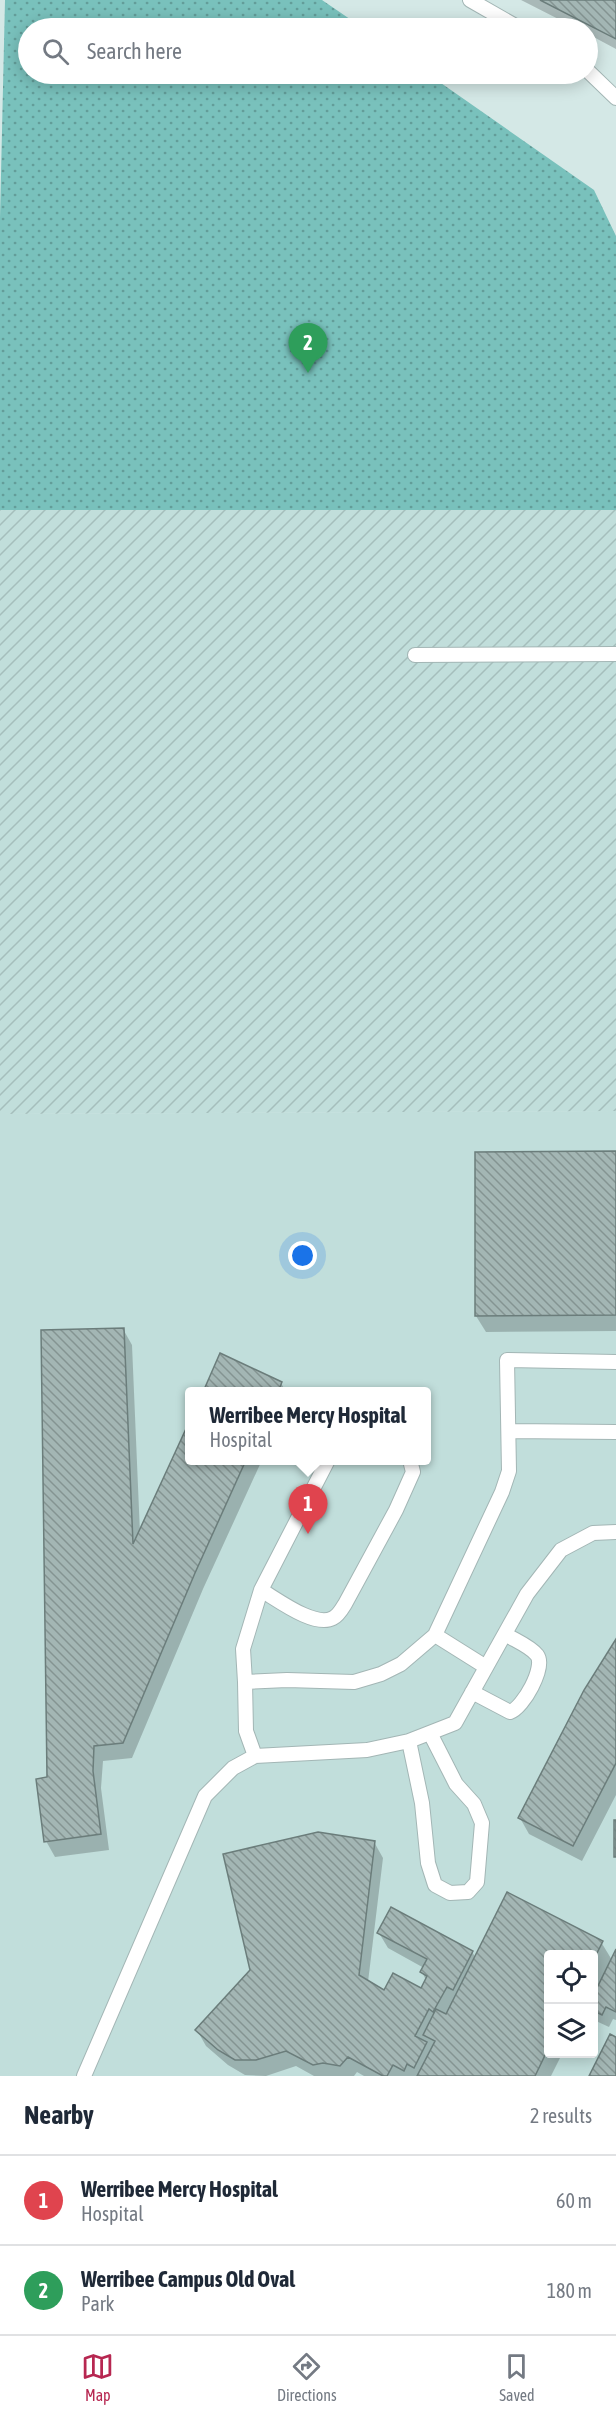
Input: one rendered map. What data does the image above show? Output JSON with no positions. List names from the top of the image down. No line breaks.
{"page":{"search":"Search here","pins":["2","1"],"popup":["Werribee Mercy Hospital","Hospital"],"heading":["Nearby","2 results"],"list":[{"mark":"1","name":"Werribee Mercy Hospital","note":"Hospital","value":"60 m"},{"mark":"2","name":"Werribee Campus Old Oval","note":"Park","value":"180 m"}],"nav":["Map","Directions","Saved"]}}
